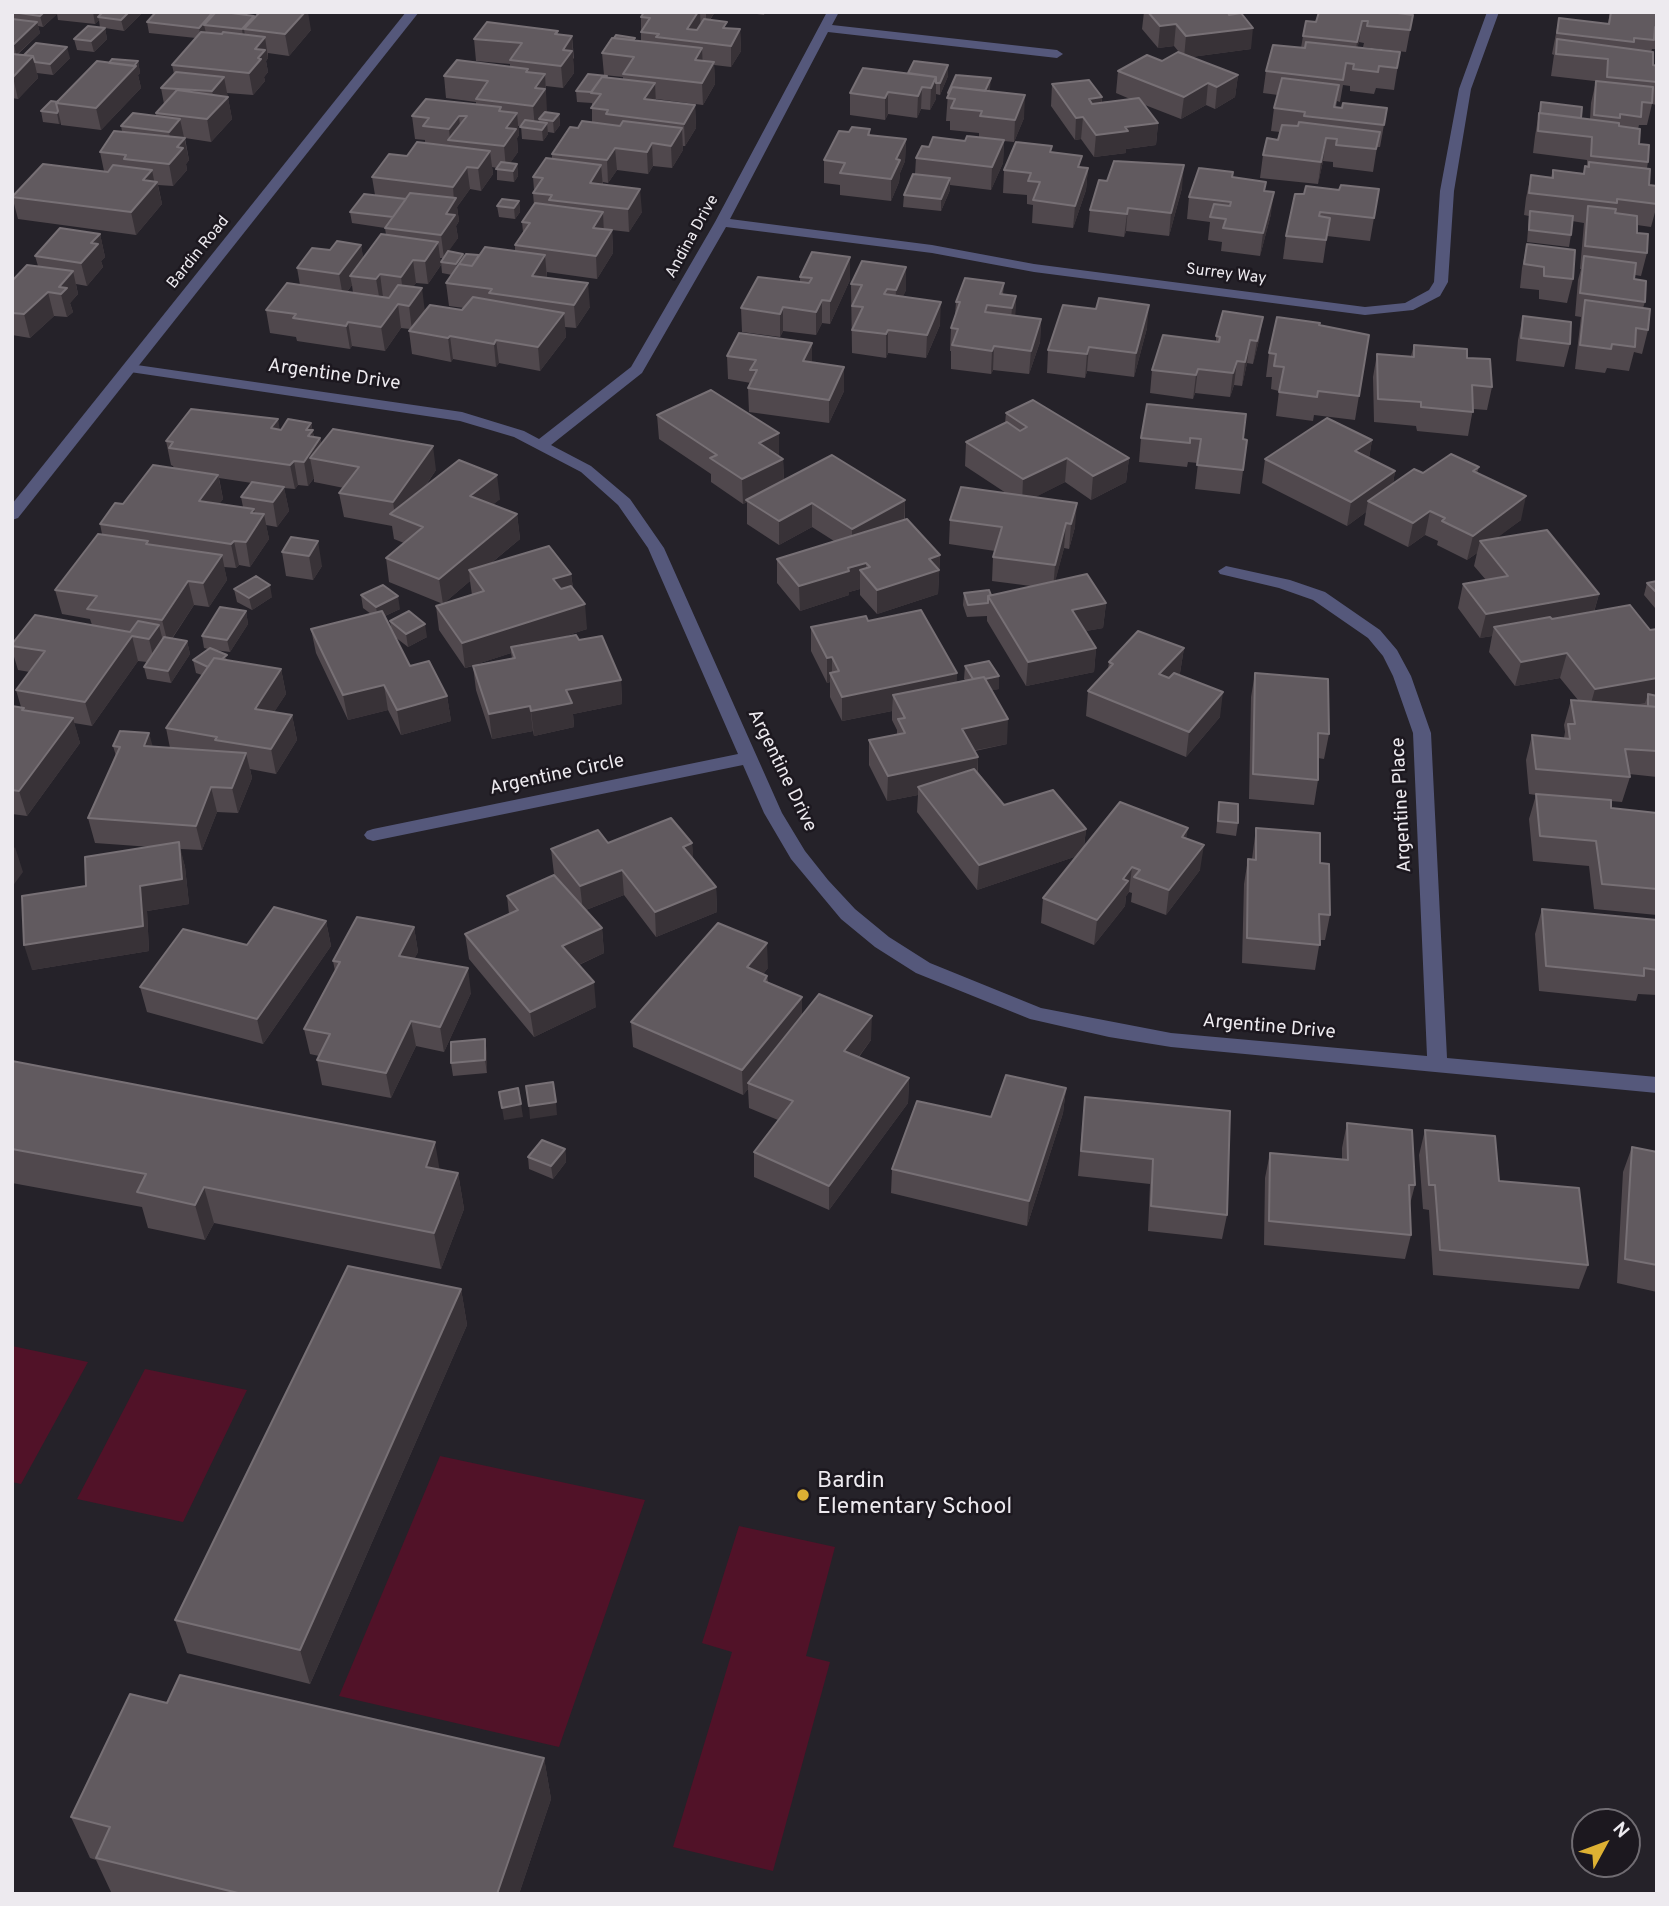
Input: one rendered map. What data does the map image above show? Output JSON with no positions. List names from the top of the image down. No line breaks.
{"streets":{"street":["Andina Drive","Bardin Road","Surrey Way","Argentine Drive","Argentine Circle","Argentine Place"]},"crossings":[["Andina Drive","Surrey Way"],["Andina Drive","Argentine Drive"],["Bardin Road","Argentine Drive"],["Argentine Drive","Argentine Circle"],["Argentine Drive","Argentine Place"]],"places":["Bardin Elementary School"],"north":"top right"}
